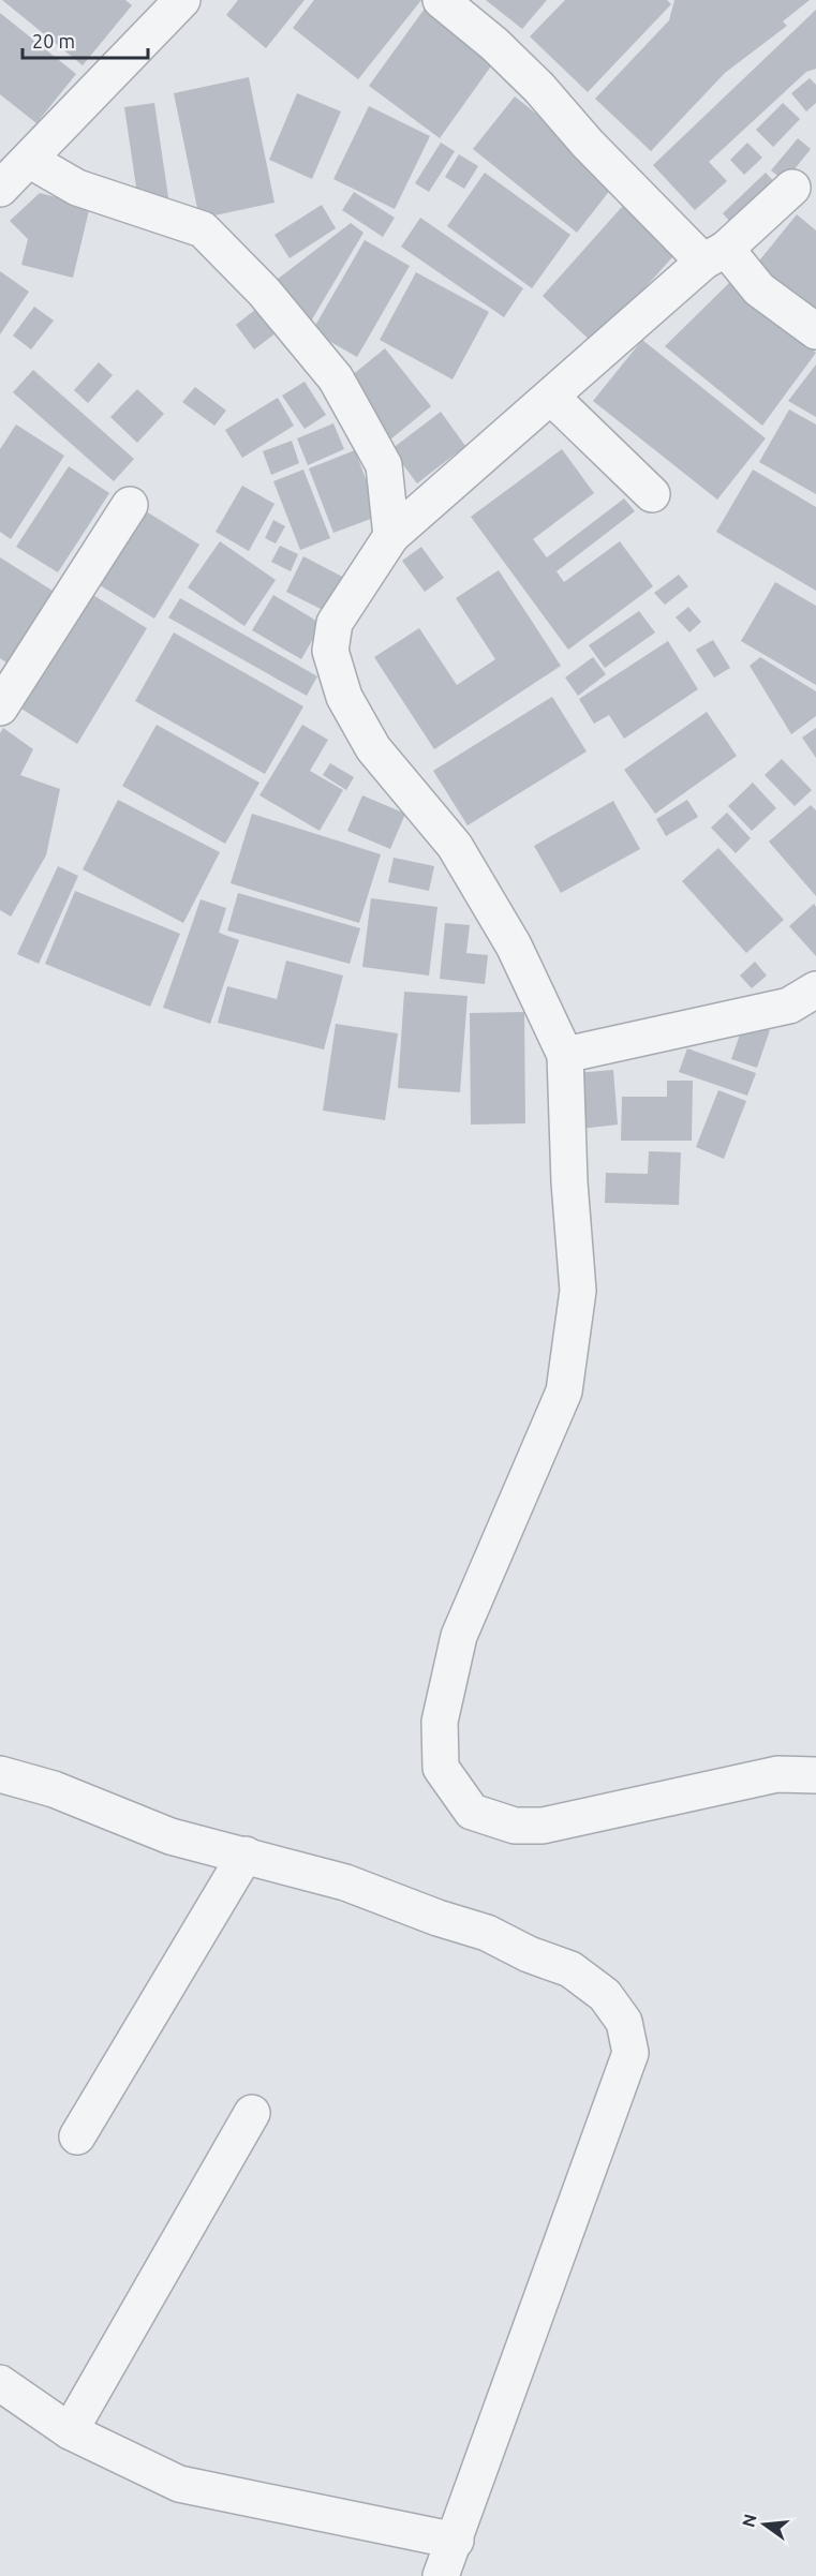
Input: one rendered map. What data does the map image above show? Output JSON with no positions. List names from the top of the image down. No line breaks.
{"scale_bar":"20 m","north":"left"}
